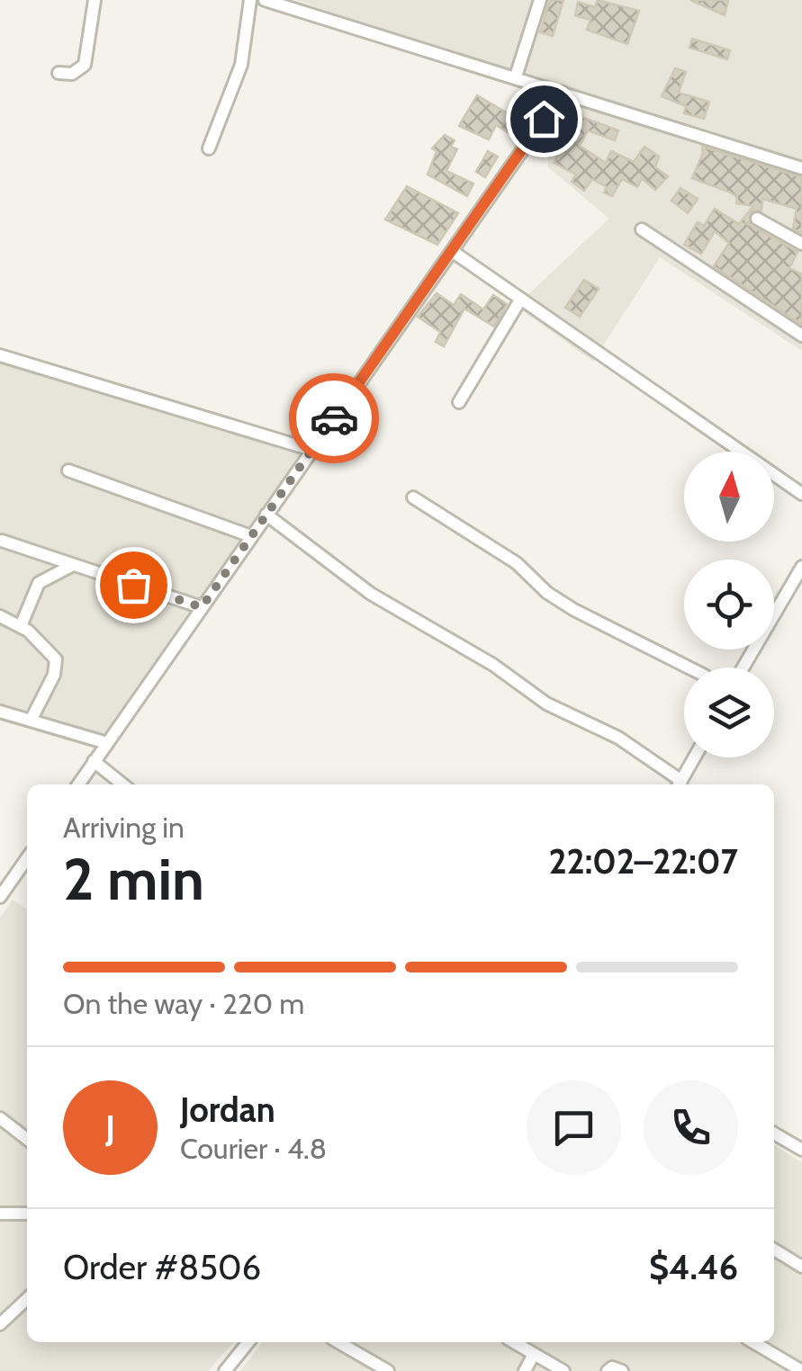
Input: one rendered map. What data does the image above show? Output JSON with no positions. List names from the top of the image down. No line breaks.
{"north":"top","page":{"heading":["2 min","Arriving in","22:02–22:07"],"panel":["Jordan","Courier · 4.8","Order #8506","$4.46"],"bar":"On the way · 220 m","round":"J"}}
